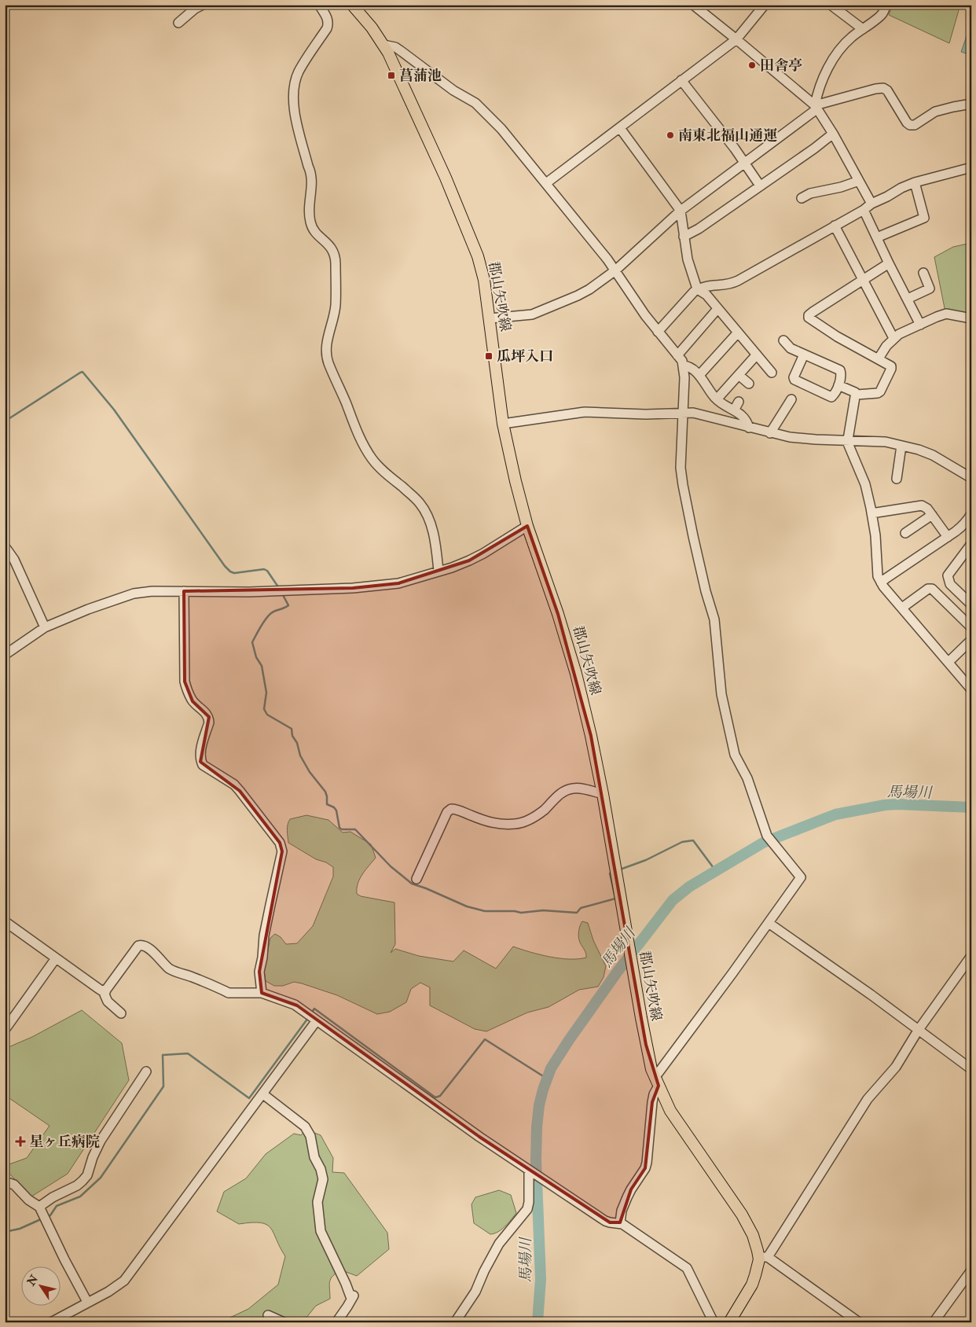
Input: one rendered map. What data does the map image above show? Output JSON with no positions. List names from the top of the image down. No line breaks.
{"streets":{"main road":["郡山矢吹線"]},"water":["馬場川"],"places":{"other":["田舎亭","南東北福山通運"],"transit":["菖蒲池","瓜坪入口"],"health":["星ヶ丘病院"]},"north":"top left"}
